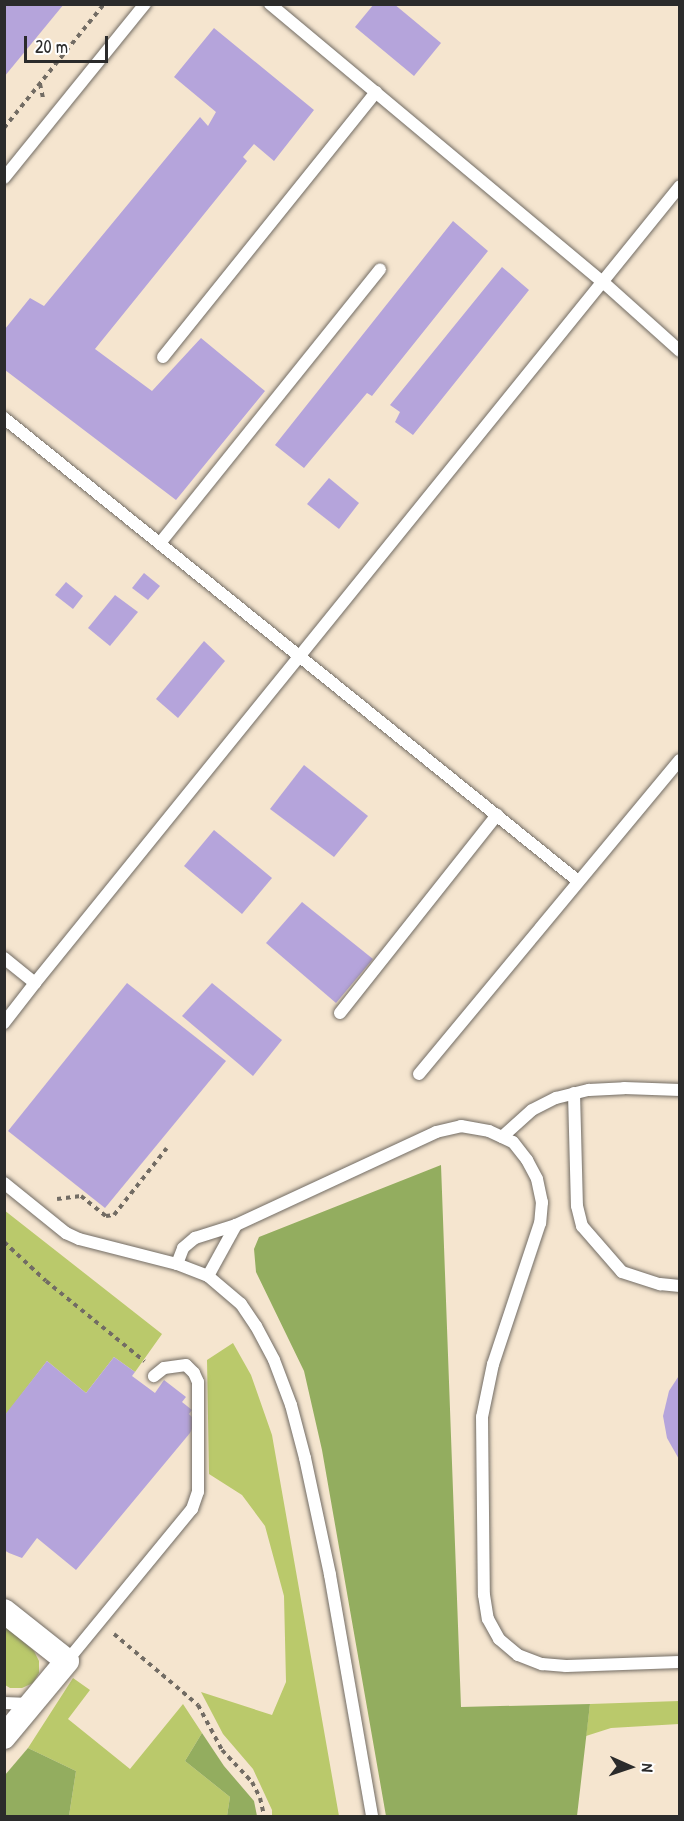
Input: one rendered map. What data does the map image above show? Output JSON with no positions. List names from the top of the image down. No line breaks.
{"scale_bar":"20 m","north":"right"}
